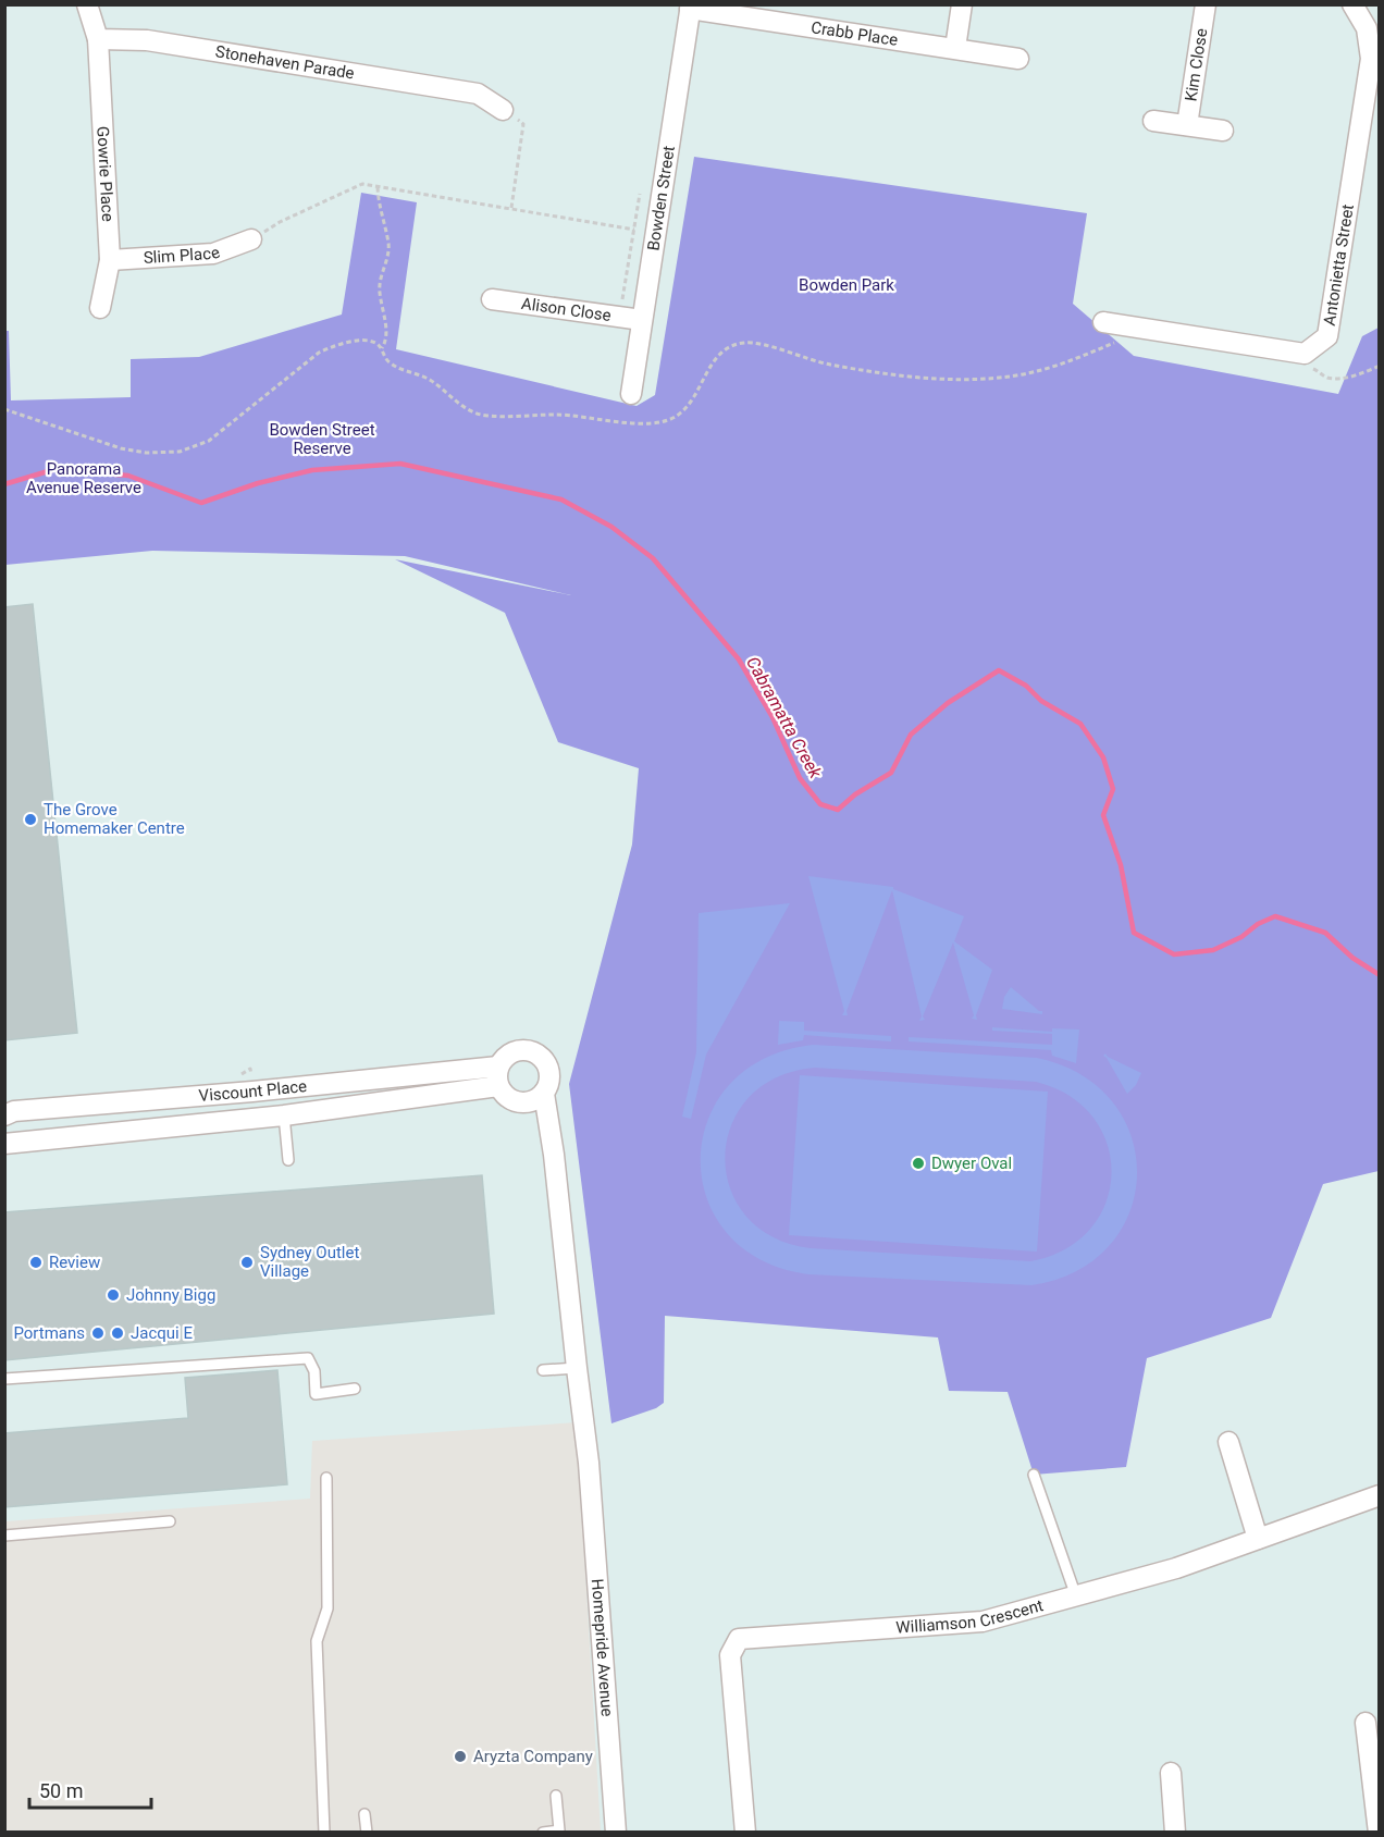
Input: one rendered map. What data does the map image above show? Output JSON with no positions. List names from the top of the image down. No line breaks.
{"streets":{"street":["Crabb Place","Stonehaven Parade","Kim Close","Gowrie Place","Bowden Street","Slim Place","Antonietta Street","Alison Close","Viscount Place","Williamson Crescent","Homepride Avenue"]},"crossings":[["Crabb Place","Bowden Street"],["Stonehaven Parade","Gowrie Place"],["Gowrie Place","Slim Place"],["Bowden Street","Alison Close"]],"water":["Cabramatta Creek"],"parks":["Bowden Park","Bowden Street Reserve","Panorama Avenue Reserve"],"places":["The Grove Homemaker Centre","Dwyer Oval","Review","Sydney Outlet Village","Johnny Bigg","Portmans","Jacqui E","Aryzta Company"],"scale_bar":"50 m"}
